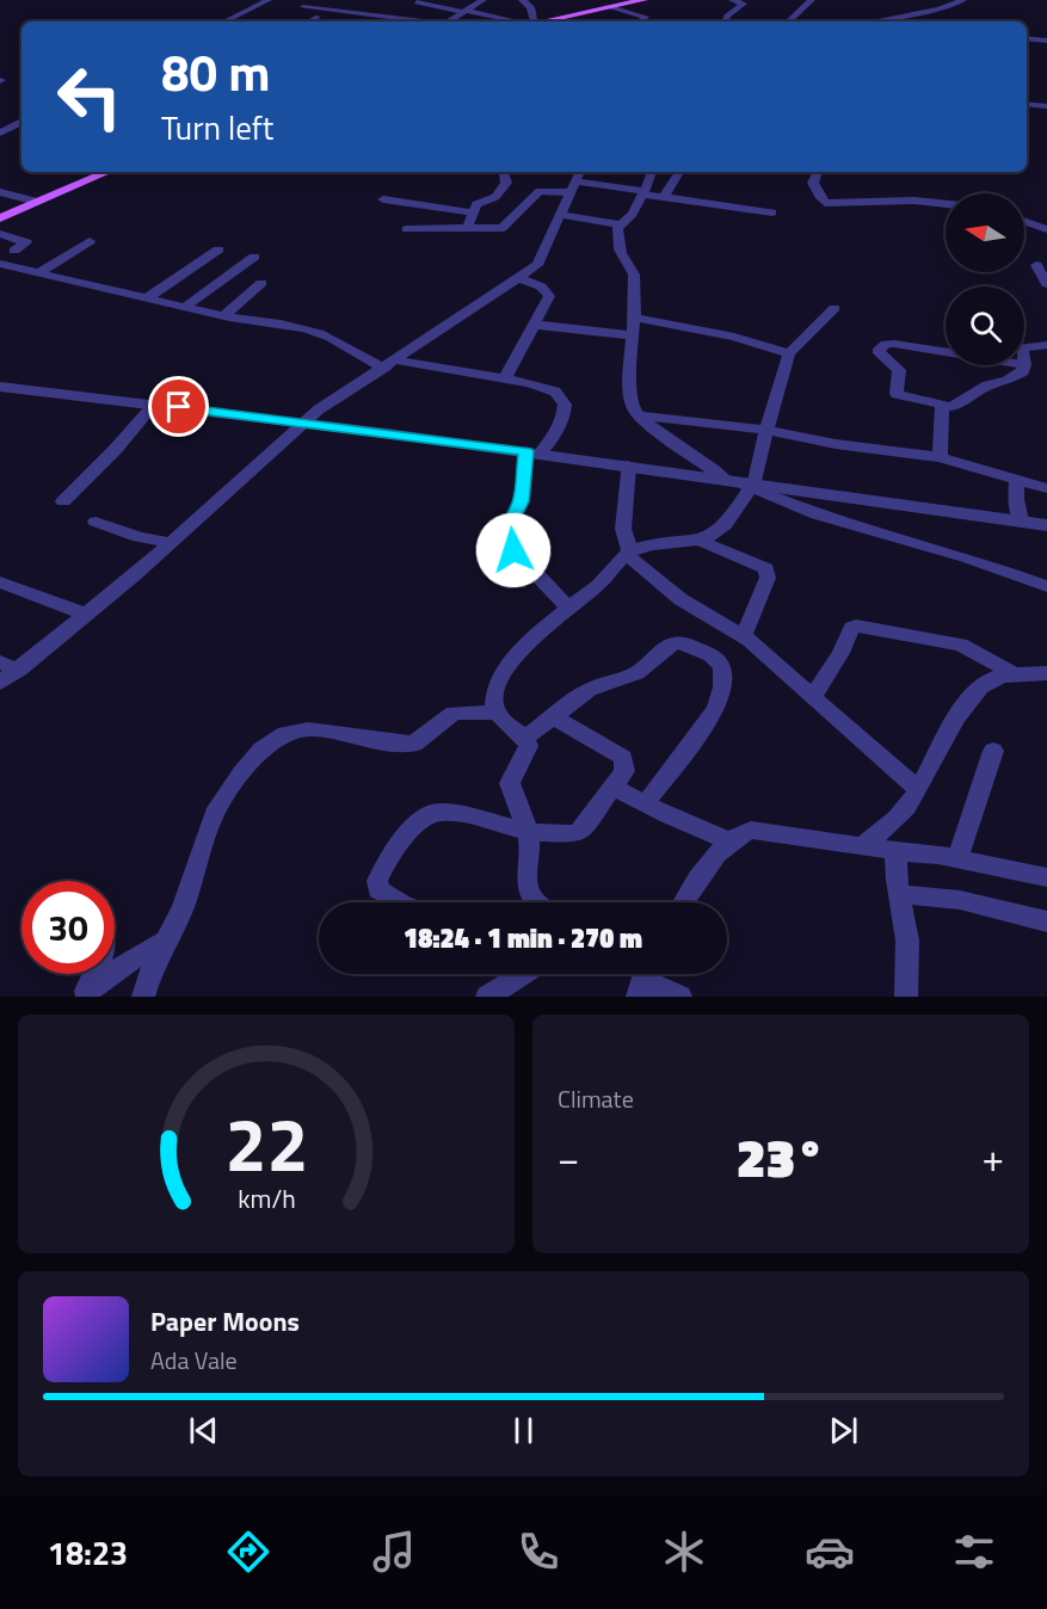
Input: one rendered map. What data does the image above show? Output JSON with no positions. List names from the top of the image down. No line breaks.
{"north":"left","page":{"turn":["80 m","Turn left"],"limit":"30","trip":"18:24 · 1 min · 270 m","tile":"Climate","heat":["−","23°","+"],"song":["Paper Moons","Ada Vale"],"tabs":"18:23","gauge":["22","km/h"]}}
